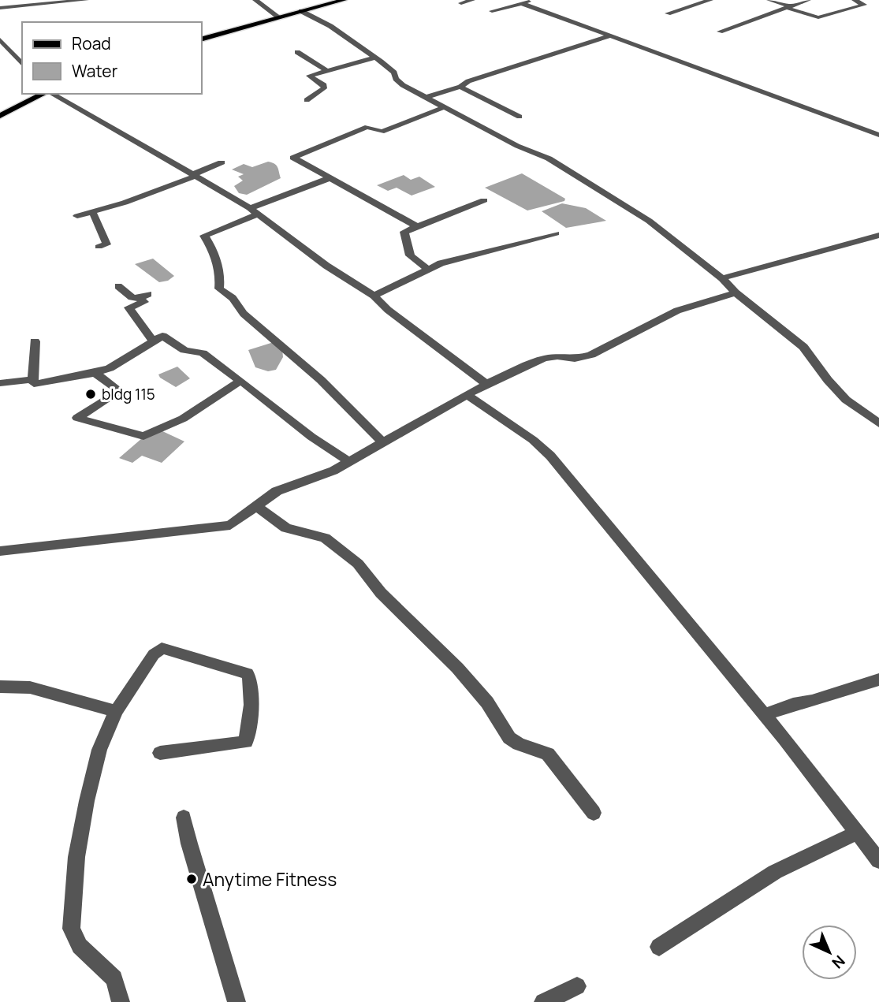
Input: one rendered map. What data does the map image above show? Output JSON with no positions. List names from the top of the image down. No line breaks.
{"places":["bldg 115","Anytime Fitness"],"legend":["Road","Water"],"north":"bottom right"}
